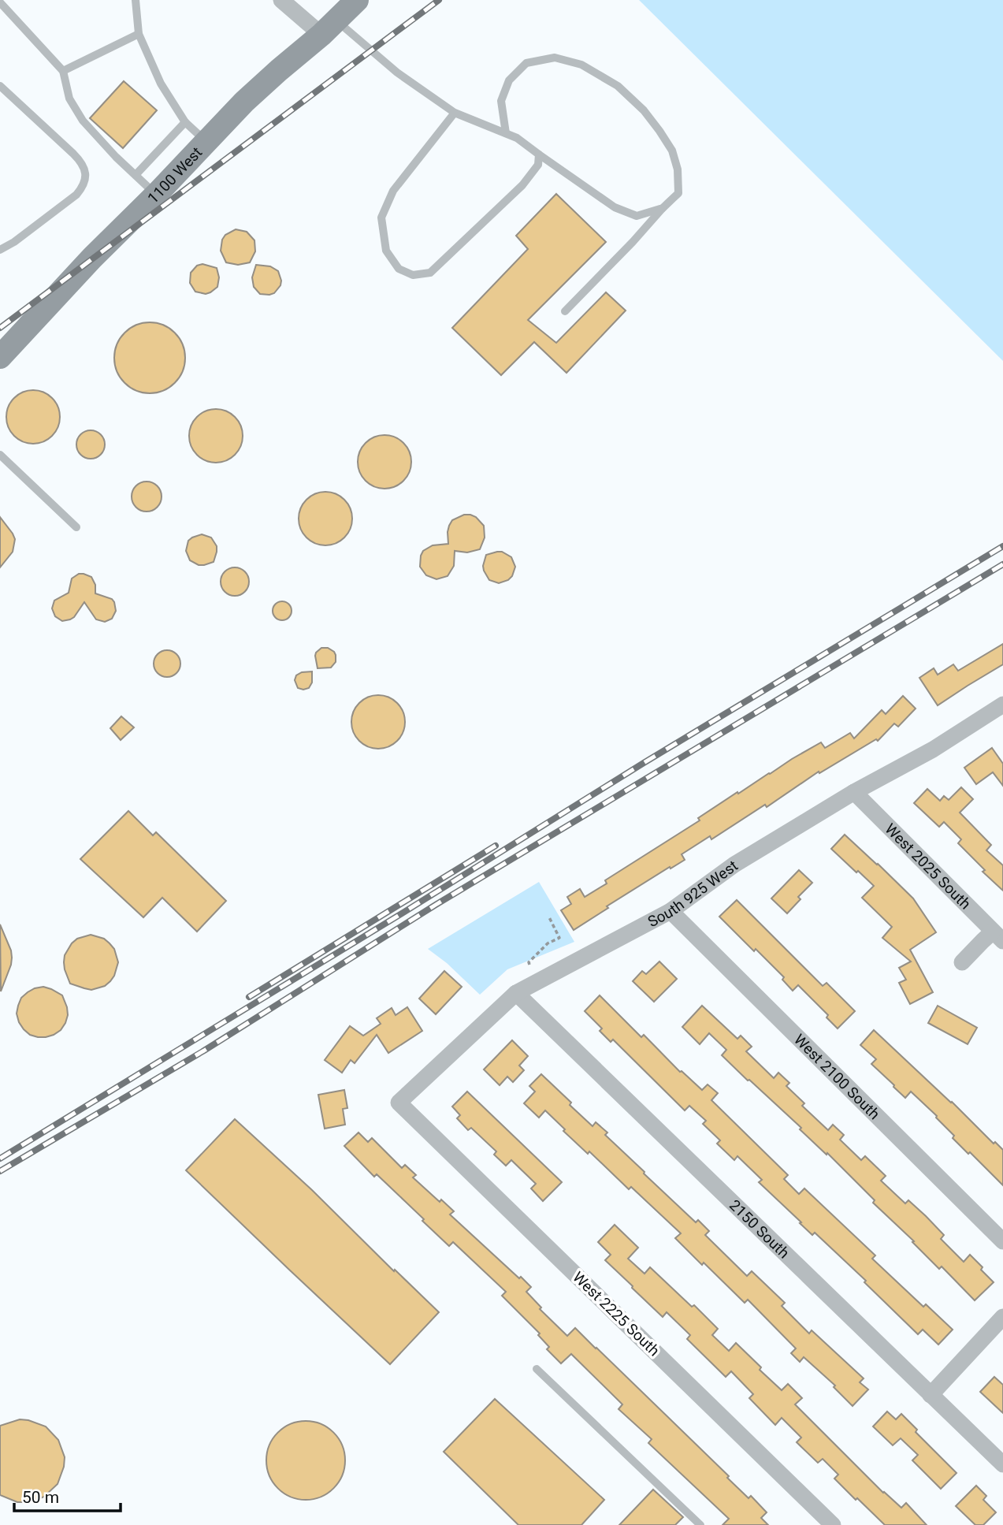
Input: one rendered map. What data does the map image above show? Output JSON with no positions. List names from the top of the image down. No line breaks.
{"streets":{"street":["1100 West","West 2025 South","South 925 West","West 2100 South","2150 South","West 2225 South"]},"crossings":[["West 2025 South","South 925 West"],["South 925 West","West 2100 South"],["South 925 West","2150 South"],["South 925 West","West 2225 South"]],"scale_bar":"50 m"}
